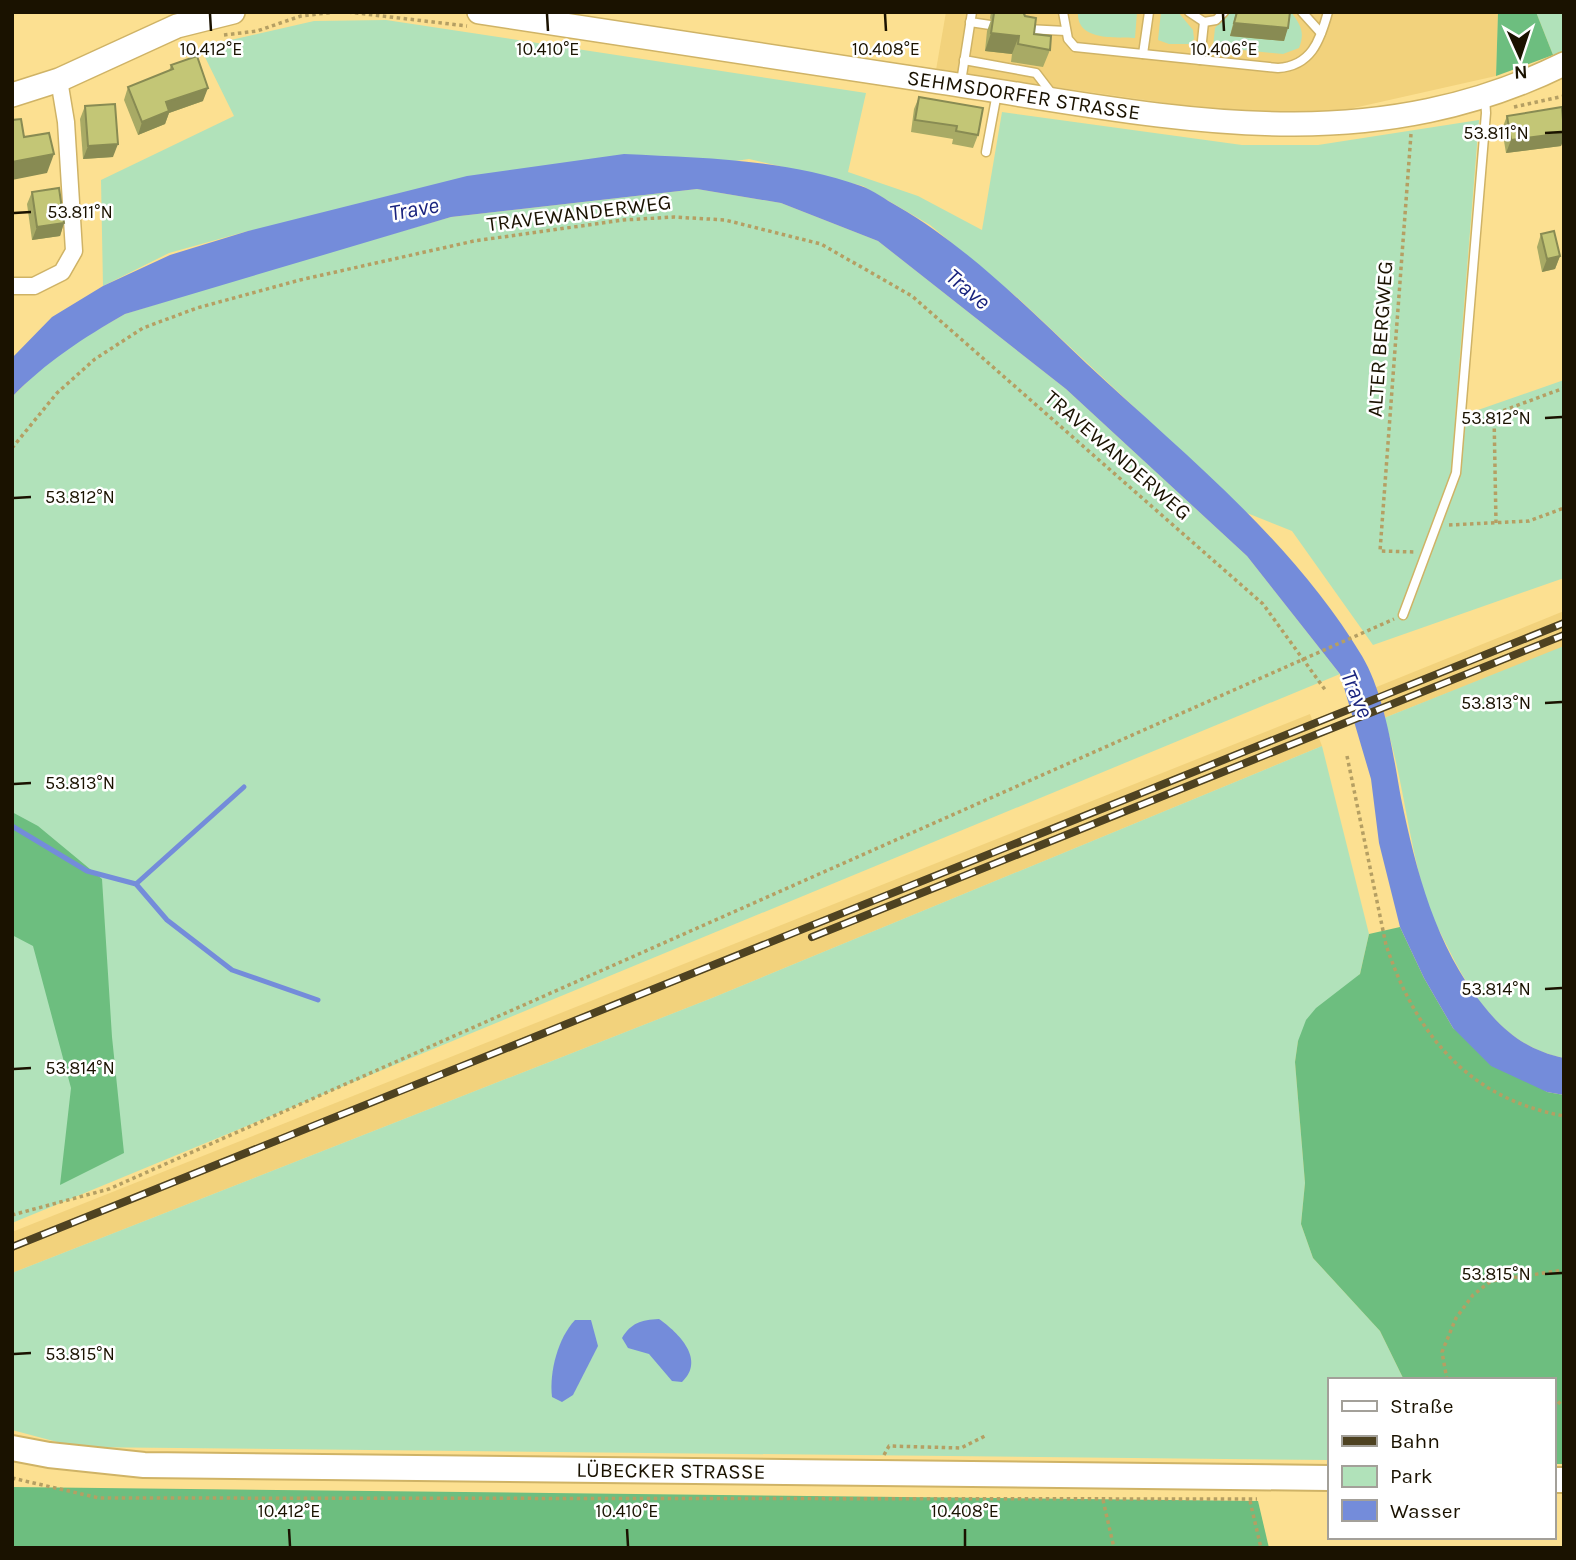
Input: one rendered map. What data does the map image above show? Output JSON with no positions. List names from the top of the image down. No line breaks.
{"streets":{"main road":["SEHMSDORFER STRASSE","LÜBECKER STRASSE"],"path":["TRAVEWANDERWEG","ALTER BERGWEG"]},"water":["Trave"],"legend":["Straße","Bahn","Park","Wasser"],"north":"bottom","coordinates":["10.412°E","10.410°E","10.408°E","10.406°E","53.811°N","53.812°N","53.813°N","53.814°N","53.815°N"]}
